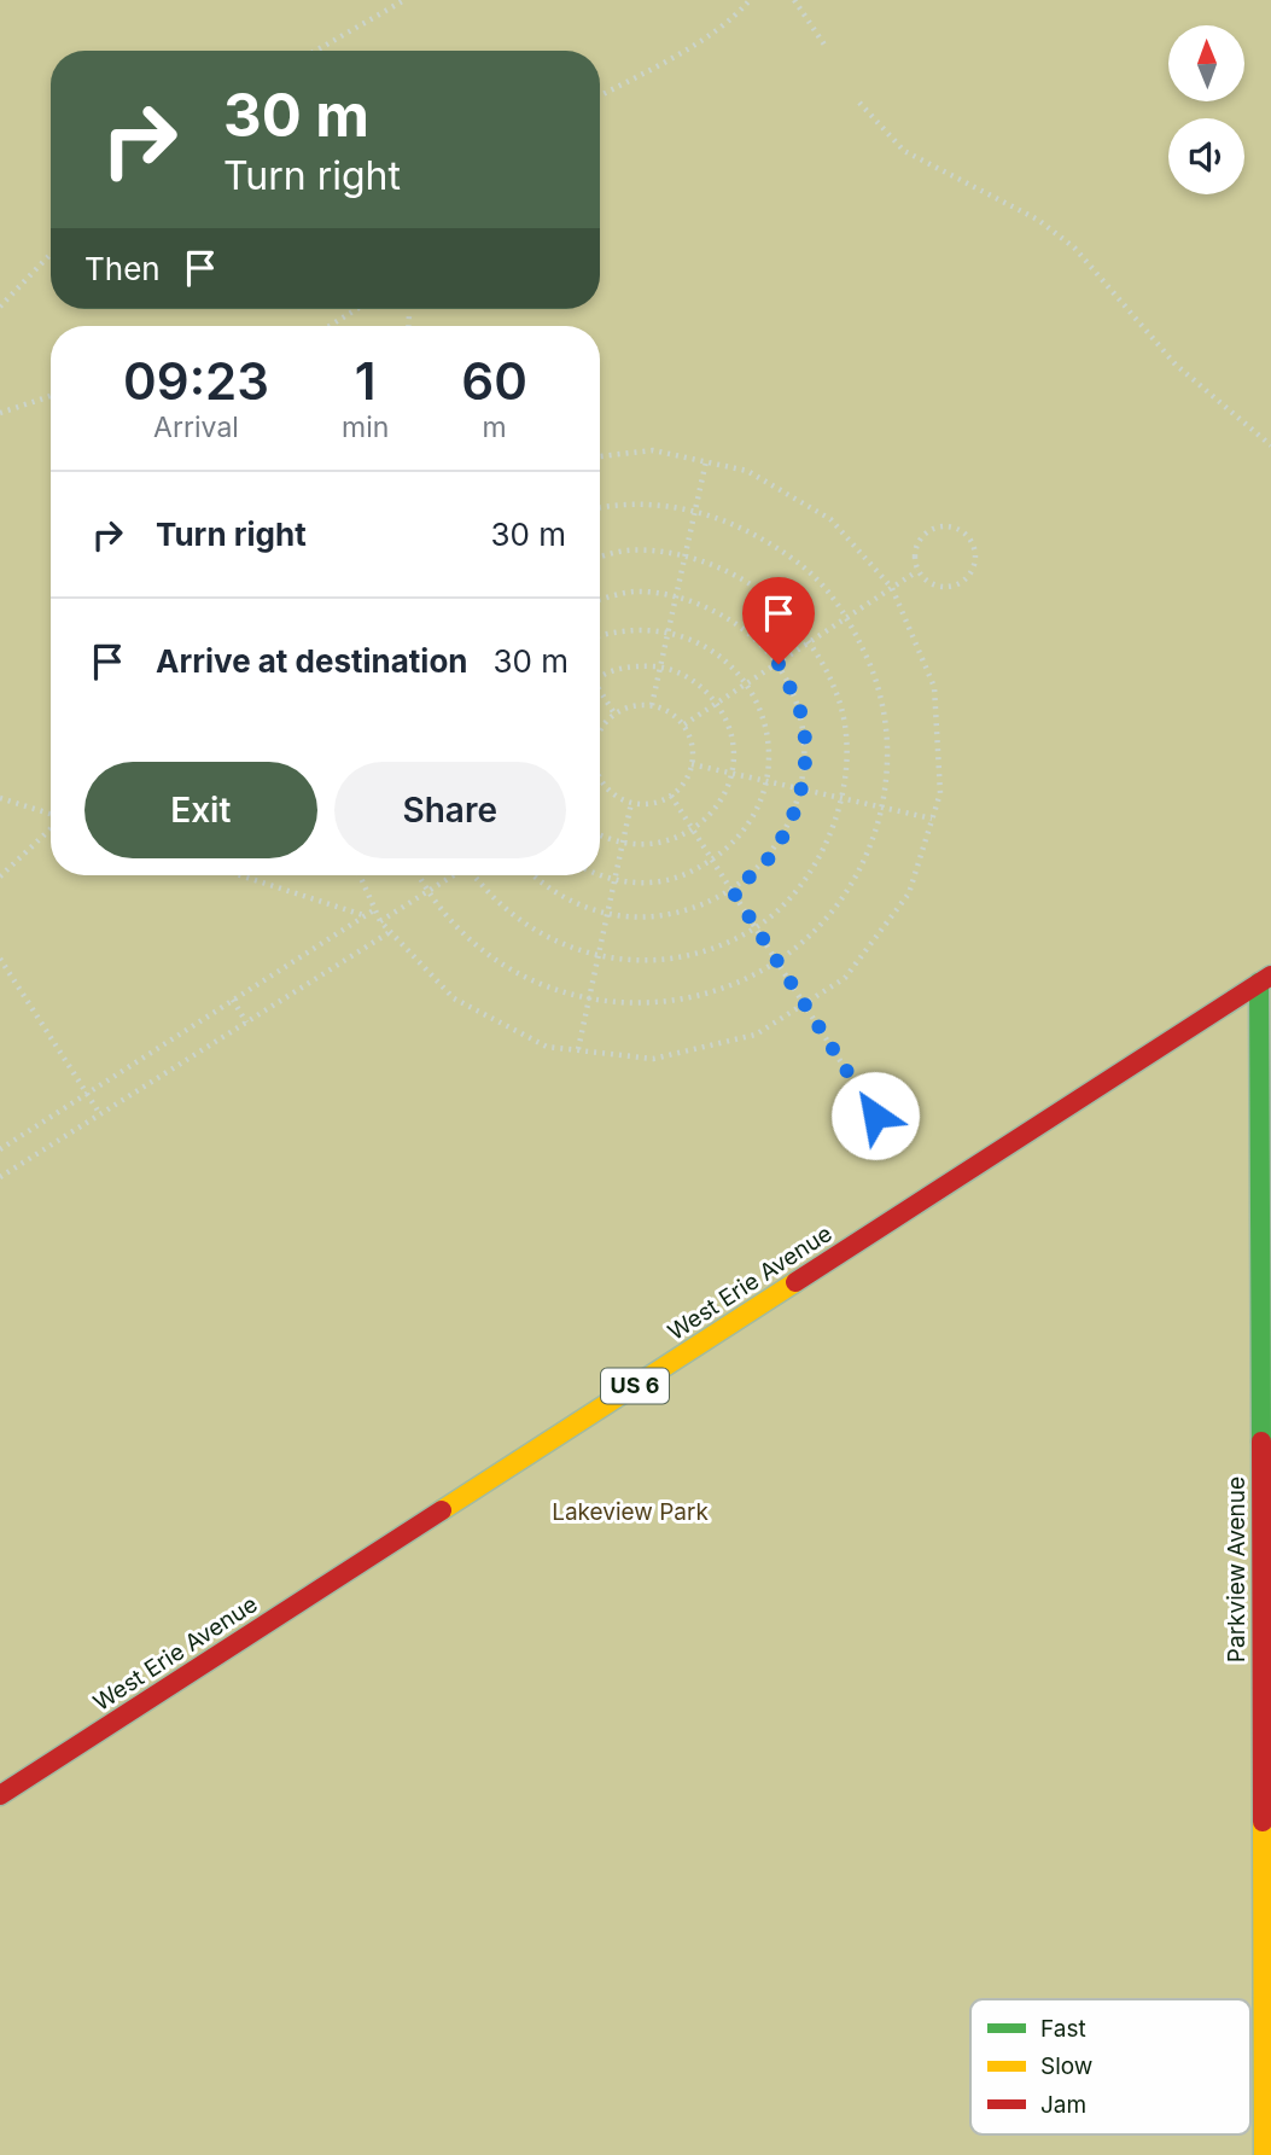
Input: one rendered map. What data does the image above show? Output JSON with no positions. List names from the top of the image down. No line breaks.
{"streets":{"main road":["West Erie Avenue","US 6","Parkview Avenue"]},"crossings":[["West Erie Avenue","Parkview Avenue"]],"parks":["Lakeview Park"],"legend":["Fast","Slow","Jam"],"north":"top","page":{"turn":["30 m","Turn right"],"then":"Then","eta":["09:23","Arrival","1","min","60","m"],"list":[{"name":"Turn right","value":"30 m"},{"name":"Arrive at destination","value":"30 m"}],"buttons":["Exit","Share"]}}
